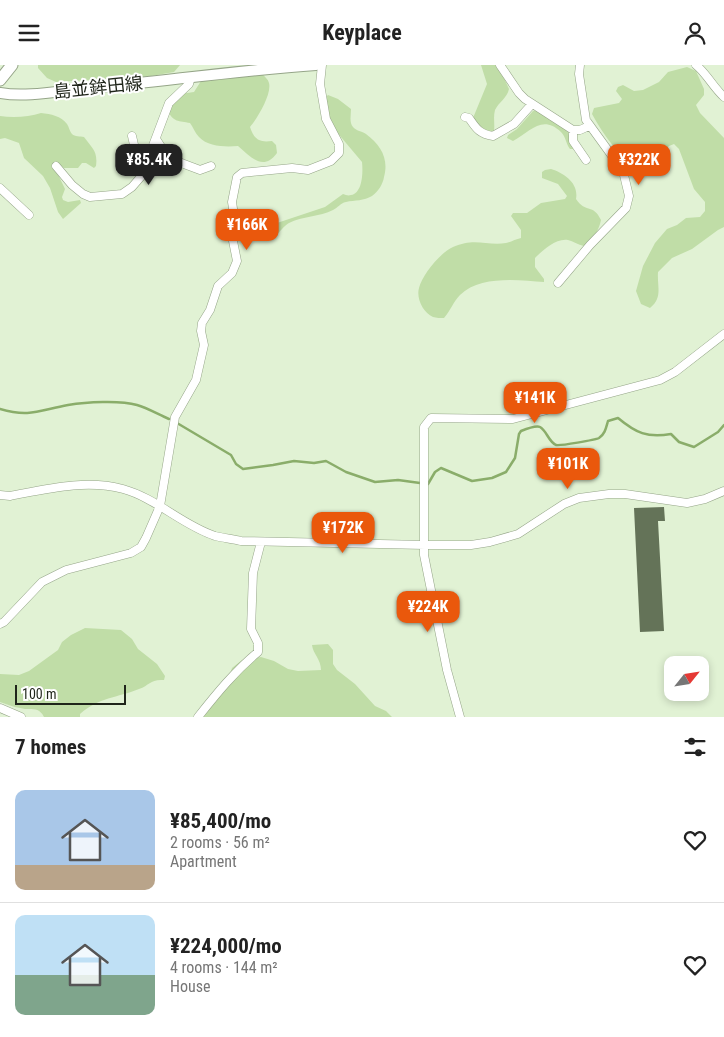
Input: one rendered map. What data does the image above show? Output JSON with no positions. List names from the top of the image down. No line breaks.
{"streets":{"main road":["島並鉾田線"]},"scale_bar":"100 m","north":"top right","page":{"header":"Keyplace","price":["¥85.4K","¥322K","¥166K","¥141K","¥101K","¥172K","¥224K"],"scale":"100 m","heading":"7 homes","list":[{"name":"¥85,400/mo","note":"2 rooms · 56 m² · Apartment"},{"name":"¥224,000/mo","note":"4 rooms · 144 m² · House"}]}}
